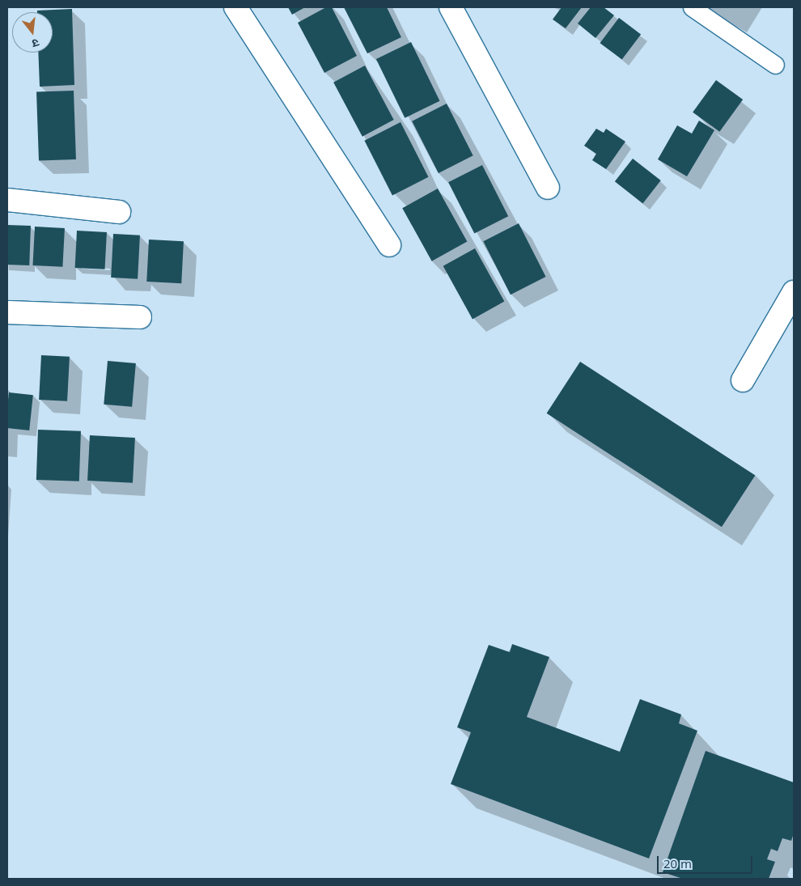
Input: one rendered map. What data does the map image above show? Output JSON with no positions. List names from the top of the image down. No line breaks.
{"scale_bar":"20 m","north":"bottom"}
